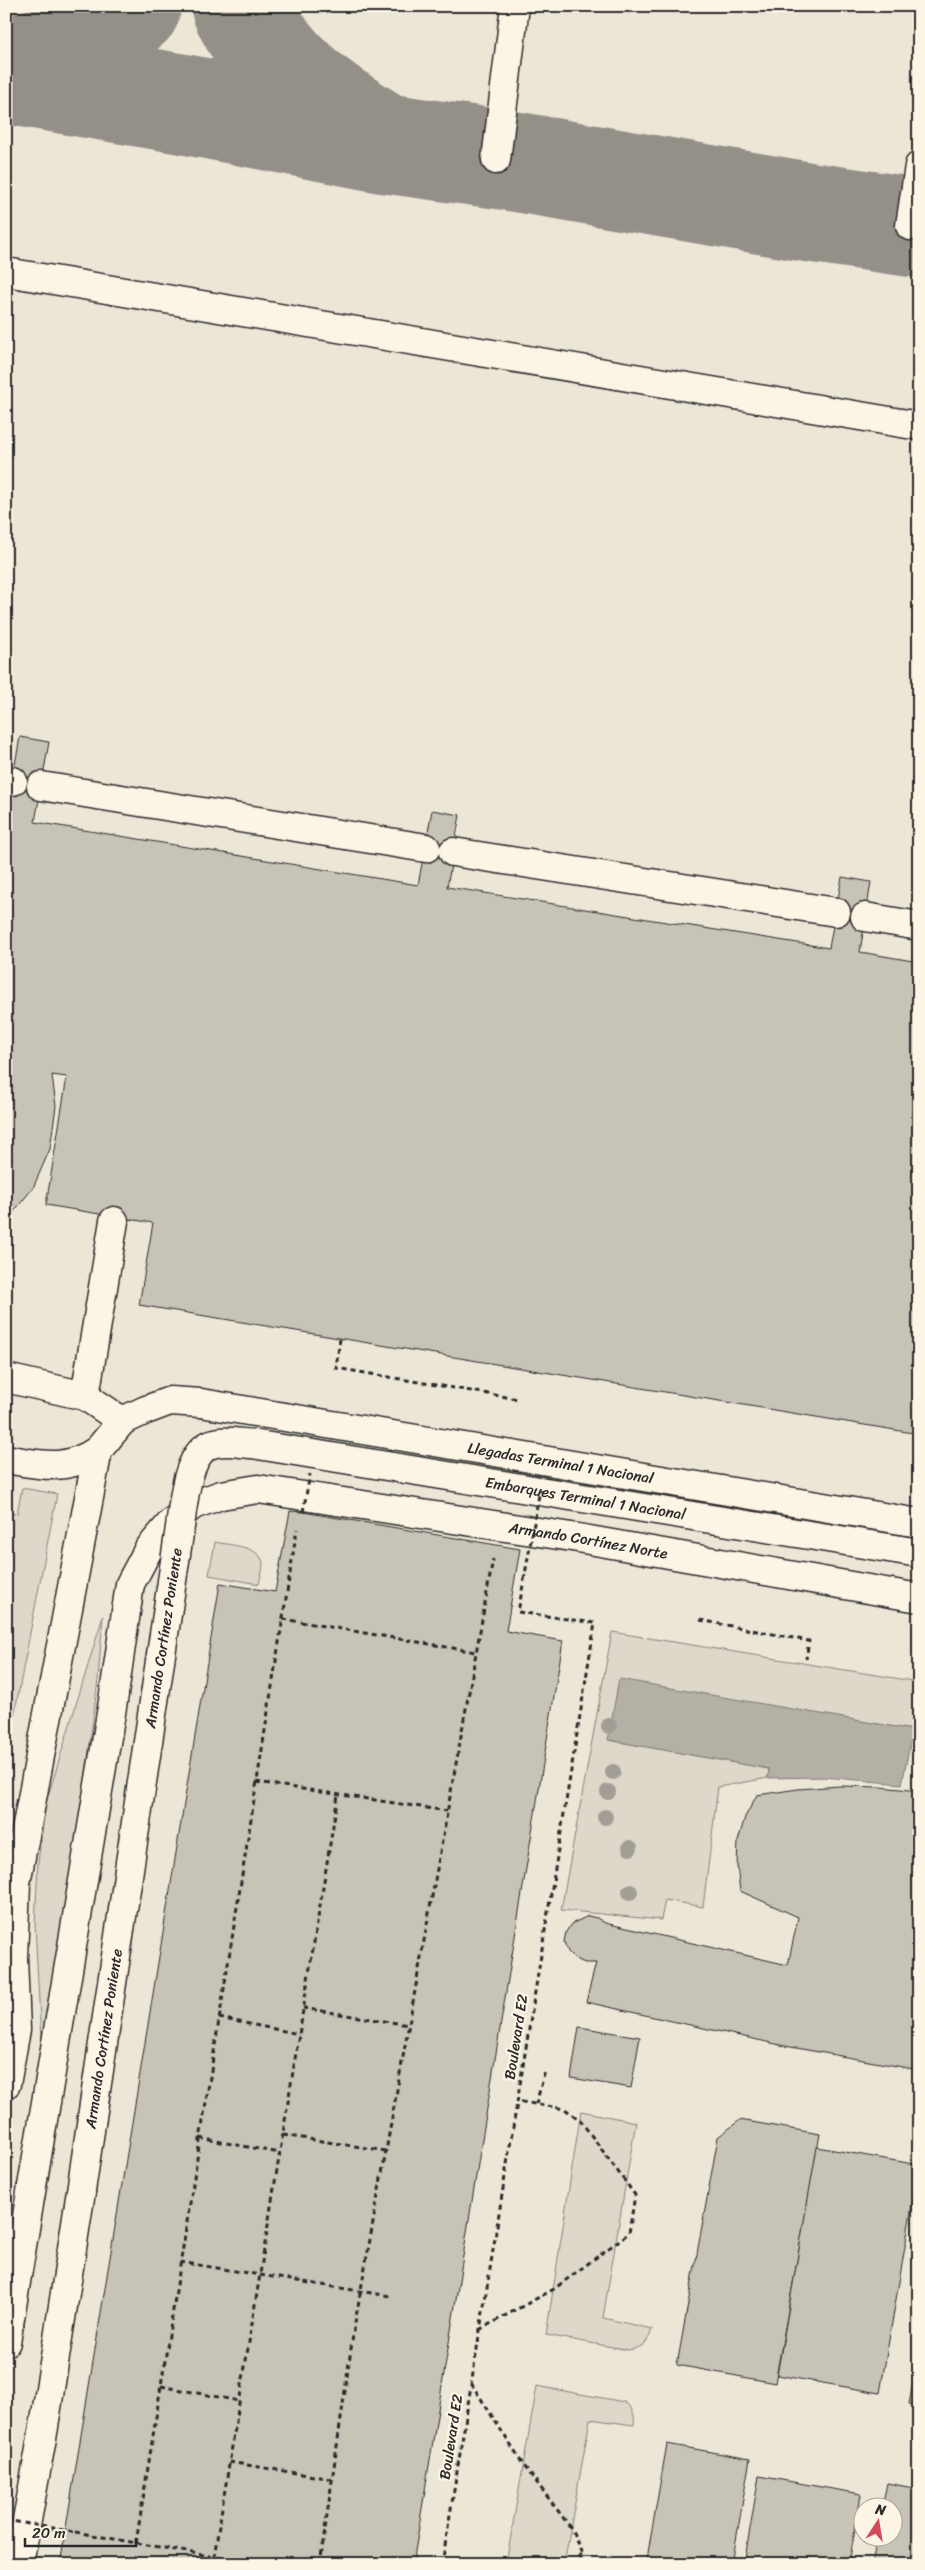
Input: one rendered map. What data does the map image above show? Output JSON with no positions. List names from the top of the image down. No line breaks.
{"streets":{"main road":["Llegadas Terminal 1 Nacional","Embarques Terminal 1 Nacional","Armando Cortínez Norte","Armando Cortínez Poniente"],"path":["Boulevard E2"]},"crossings":[["Embarques Terminal 1 Nacional","Armando Cortínez Poniente"],["Embarques Terminal 1 Nacional","Boulevard E2"],["Armando Cortínez Norte","Armando Cortínez Poniente"]],"scale_bar":"20 m","north":"top"}
